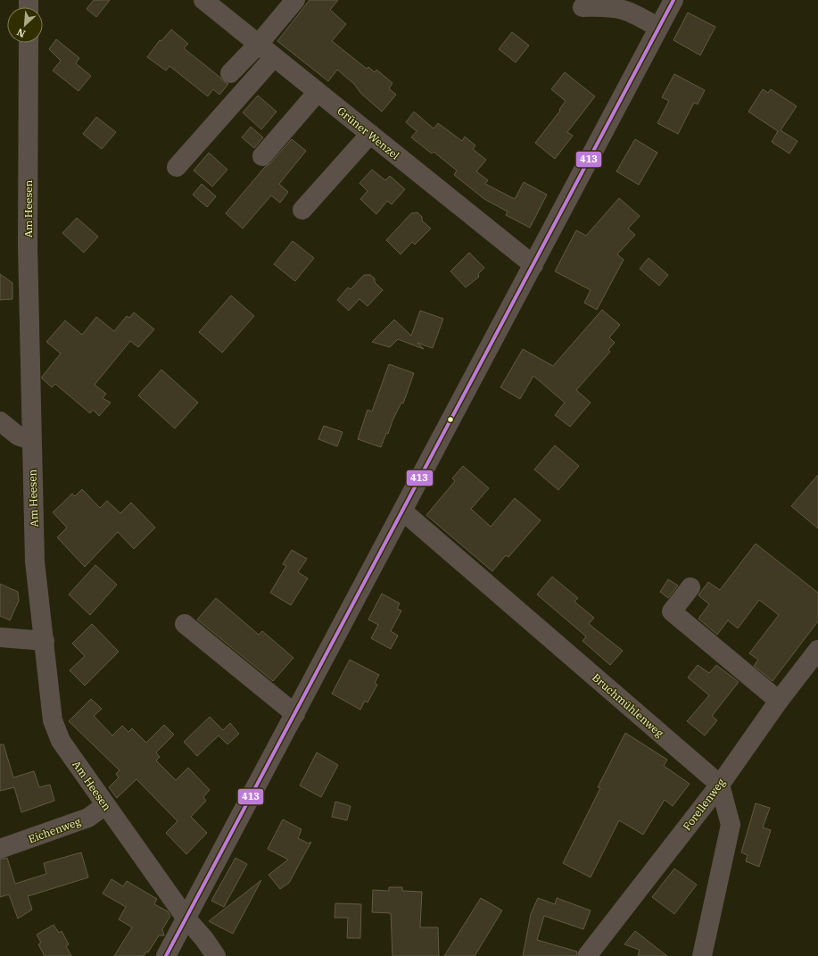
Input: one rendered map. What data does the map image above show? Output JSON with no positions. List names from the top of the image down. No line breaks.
{"streets":{"street":["Grüner Wenzel","Am Heesen","Bruchmühlenweg","Forellenweg","Eichenweg"]},"crossings":[["Am Heesen","Eichenweg"],["Bruchmühlenweg","Forellenweg"]],"lines":["transit line 413"],"north":"bottom left"}
